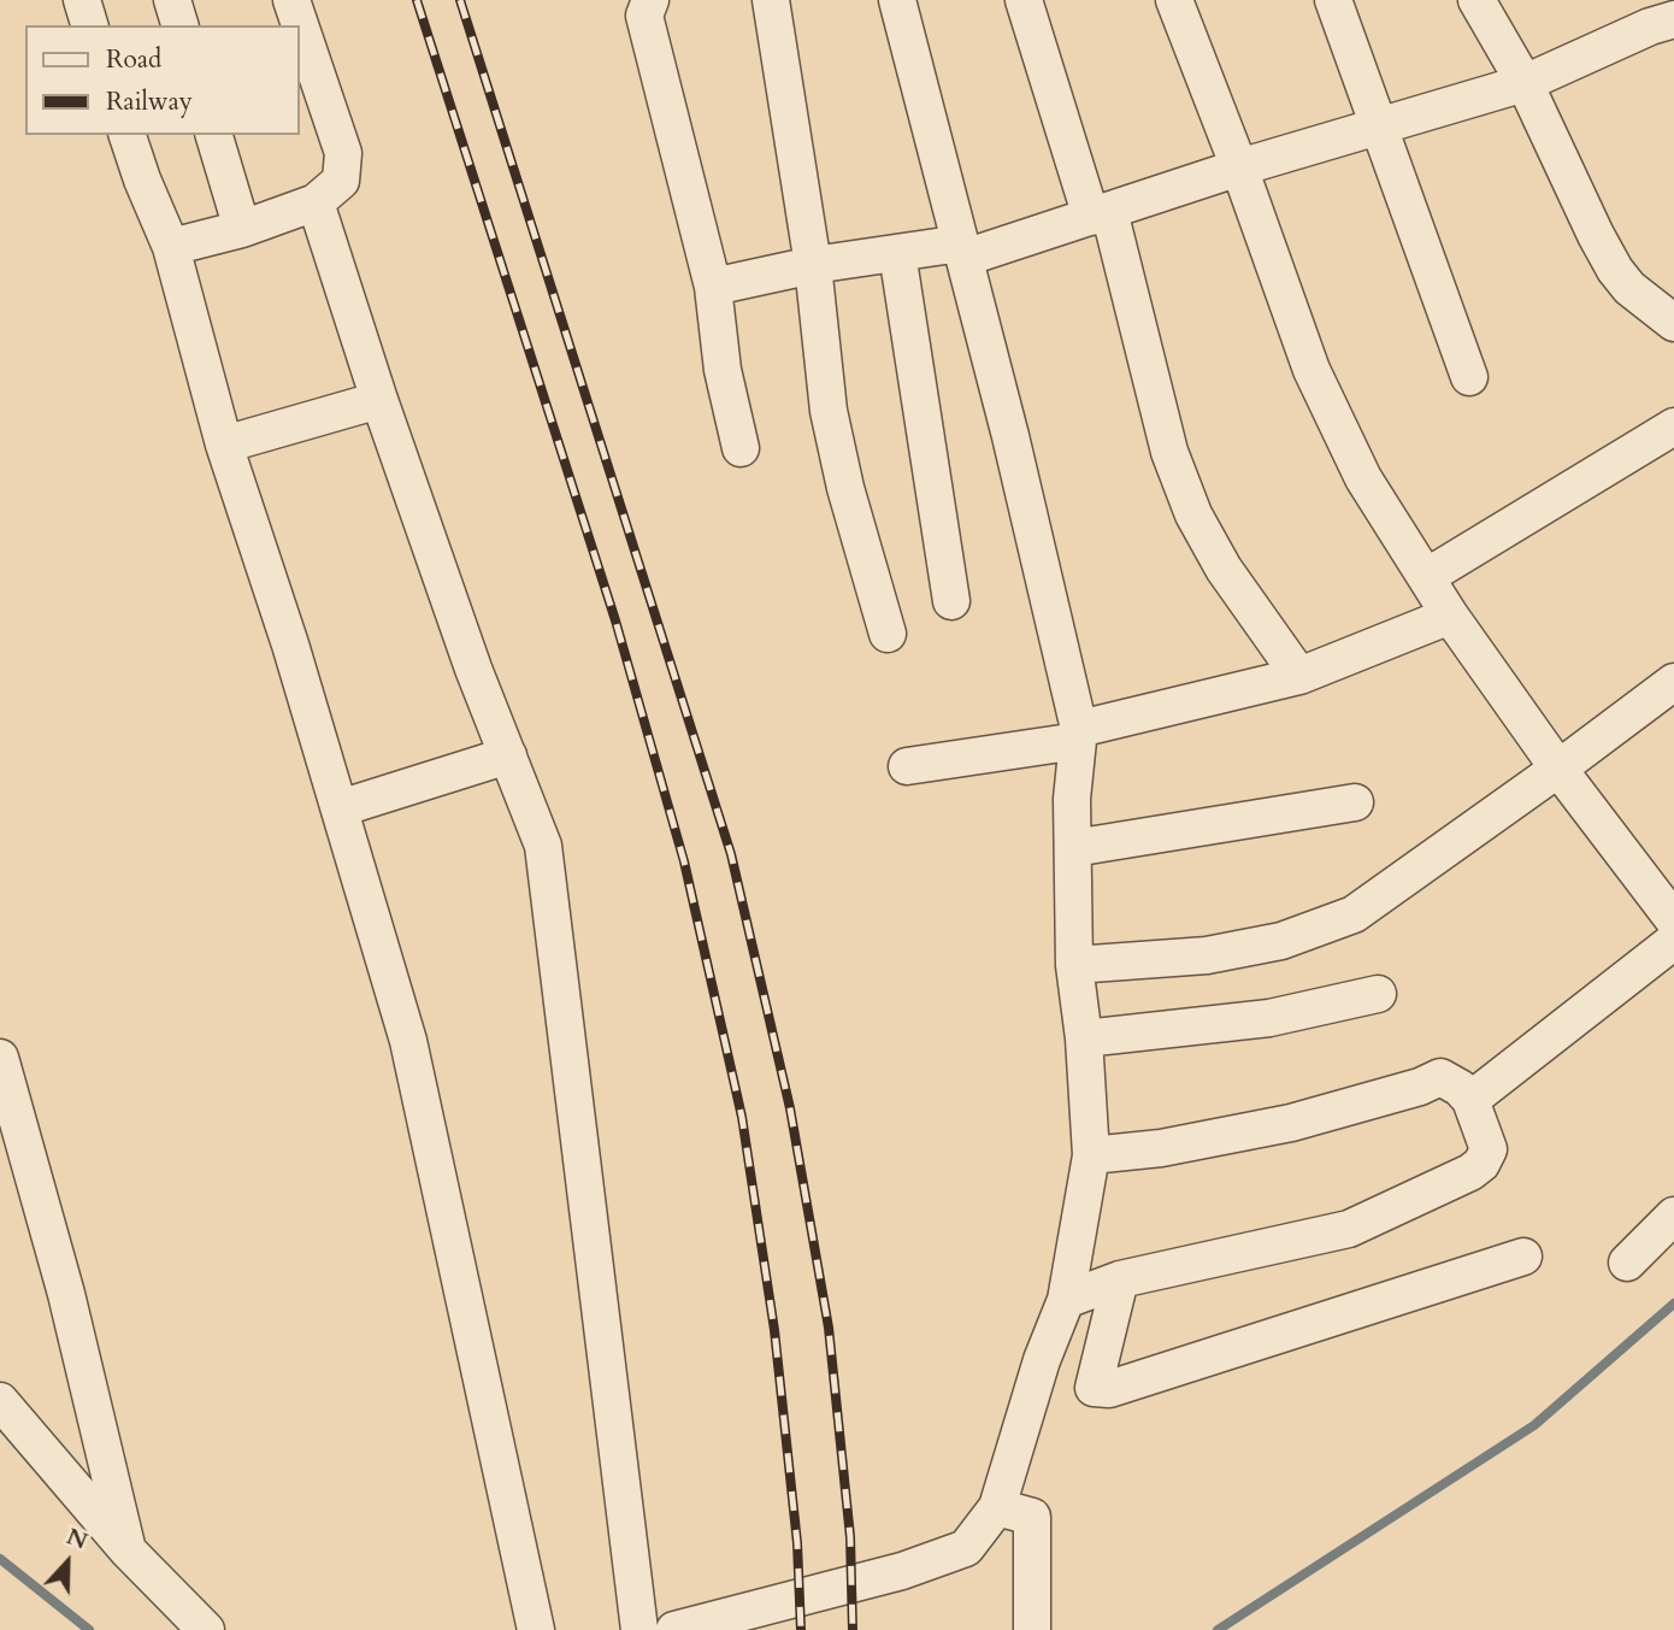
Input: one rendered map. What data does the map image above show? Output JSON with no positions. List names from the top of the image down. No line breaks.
{"legend":["Road","Railway"],"north":"top"}
